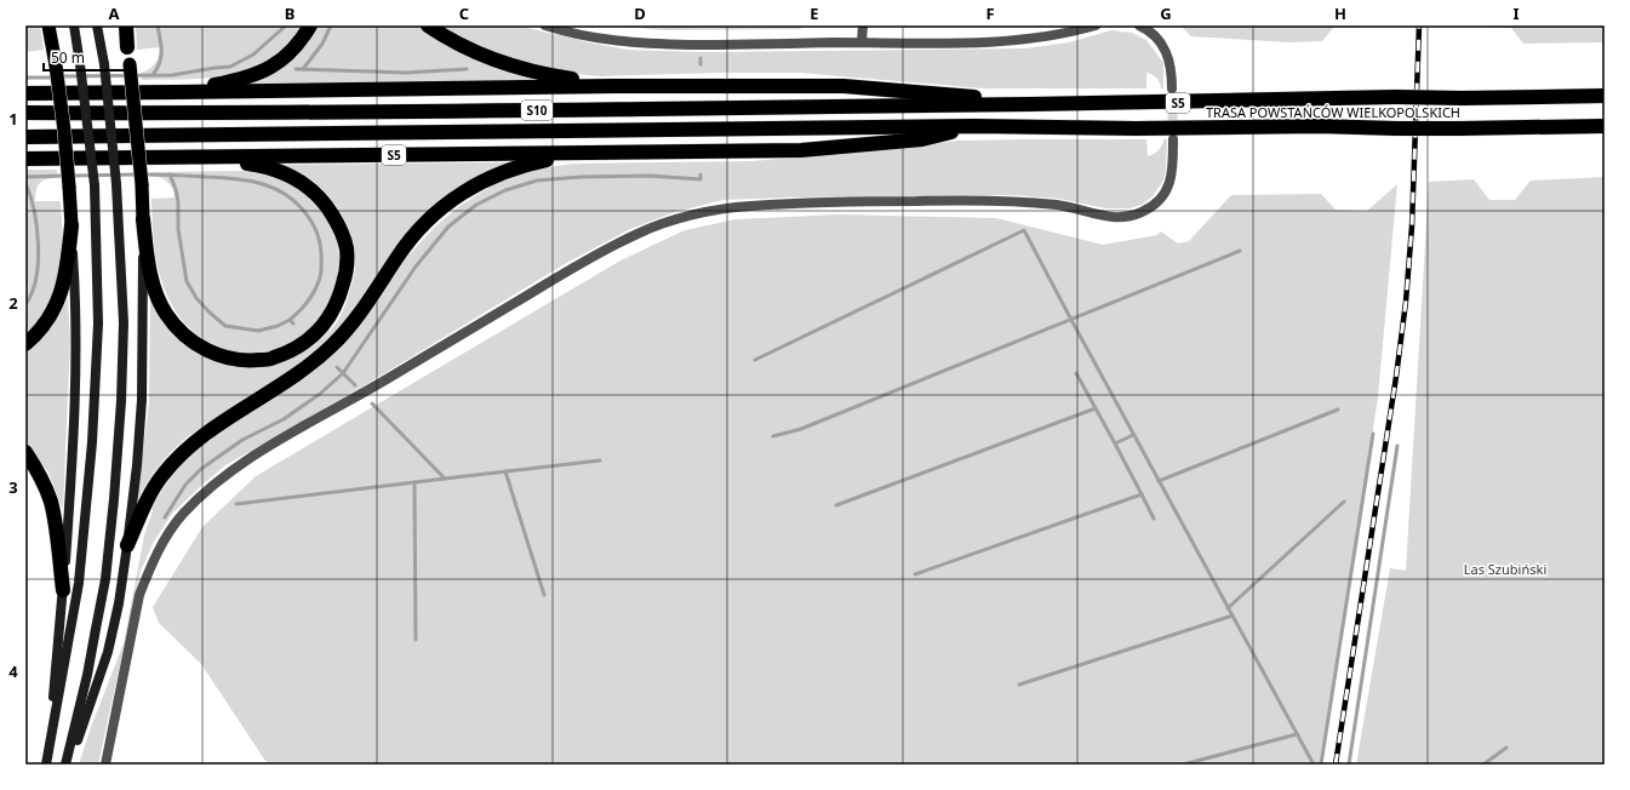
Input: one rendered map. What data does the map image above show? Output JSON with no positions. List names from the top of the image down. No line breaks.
{"streets":{"highway":["S5","S10","TRASA POWSTAŃCÓW WIELKOPOLSKICH"]},"crossings":[["S5","S10"],["S5","TRASA POWSTAŃCÓW WIELKOPOLSKICH"],["S10","TRASA POWSTAŃCÓW WIELKOPOLSKICH"]],"parks":["Las Szubiński"],"scale_bar":"50 m","grid":{"columns":["A","B","C","D","E","F","G","H","I"],"rows":["1","2","3","4"]}}
